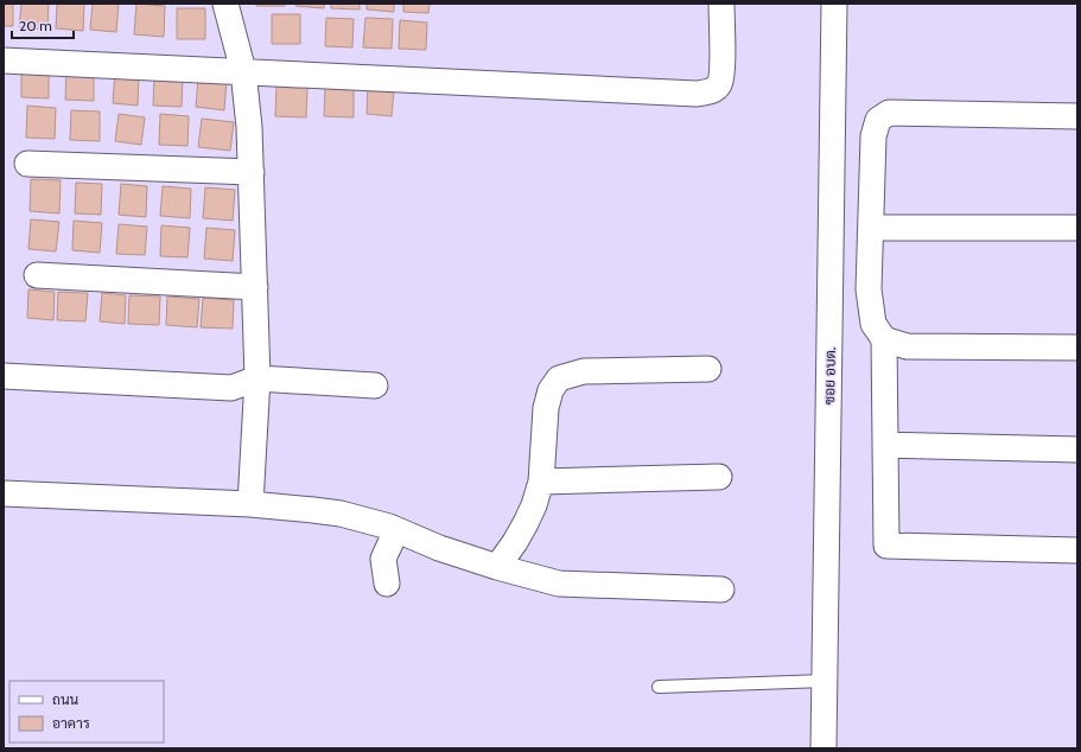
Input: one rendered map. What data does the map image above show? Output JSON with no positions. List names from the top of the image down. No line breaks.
{"streets":{"street":["ซอย อบต."]},"legend":["ถนน","อาคาร"],"scale_bar":"20 m"}
